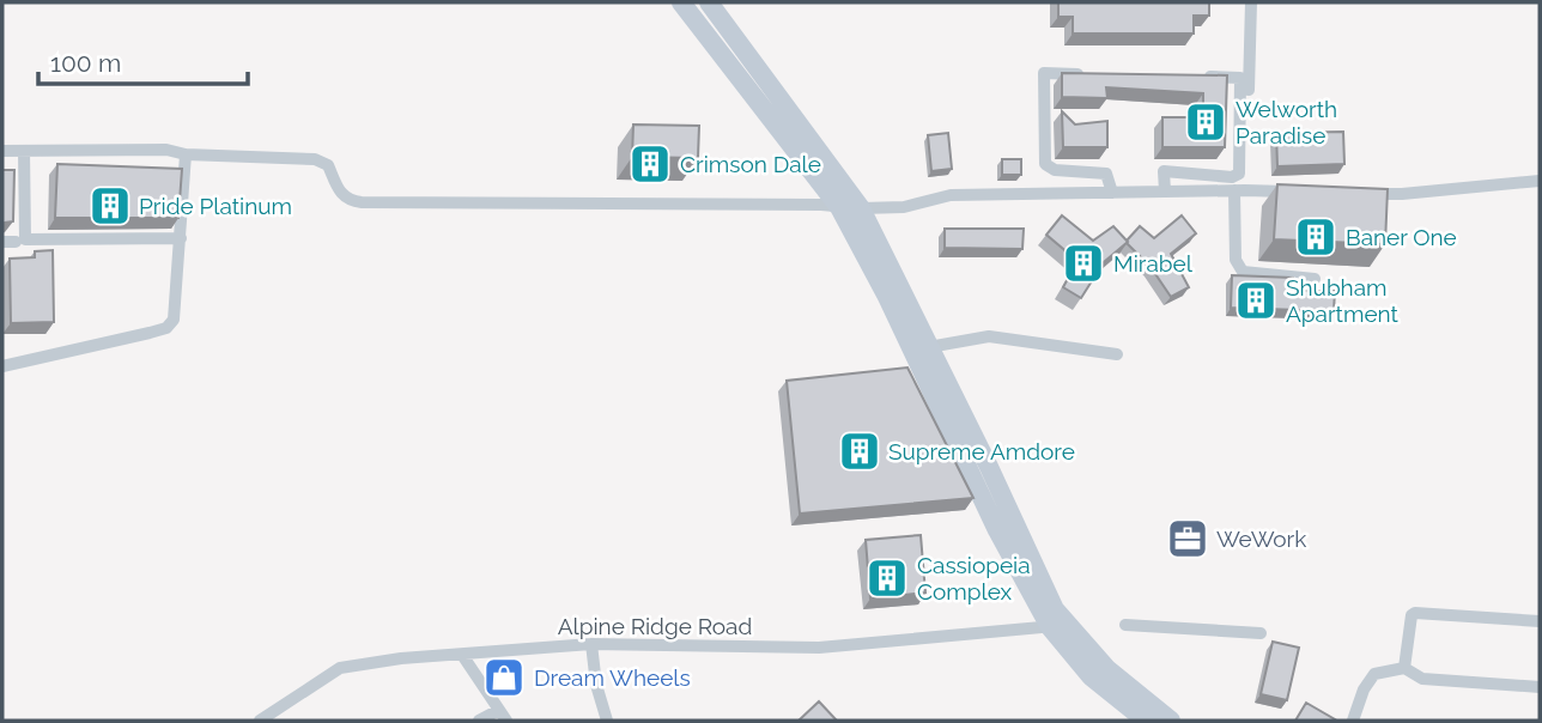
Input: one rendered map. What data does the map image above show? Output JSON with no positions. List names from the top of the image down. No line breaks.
{"streets":{"street":["Alpine Ridge Road"]},"places":{"building":["Welworth Paradise","Crimson Dale","Pride Platinum","Baner One","Mirabel","Shubham Apartment","Supreme Amdore","Cassiopeia Complex"],"office":["WeWork"],"shop":["Dream Wheels"]},"scale_bar":"100 m"}
